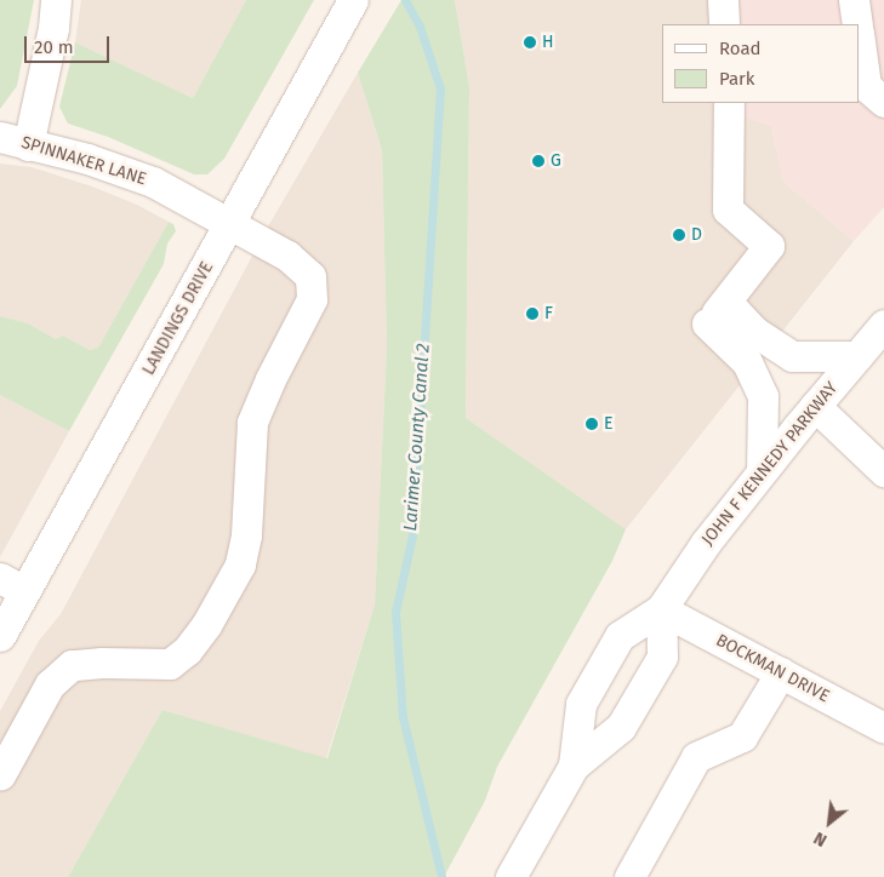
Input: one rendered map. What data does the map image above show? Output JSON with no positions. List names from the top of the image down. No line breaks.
{"streets":{"street":["SPINNAKER LANE","LANDINGS DRIVE","JOHN F KENNEDY PARKWAY","BOCKMAN DRIVE"]},"crossings":[["SPINNAKER LANE","LANDINGS DRIVE"],["JOHN F KENNEDY PARKWAY","BOCKMAN DRIVE"]],"water":["Larimer County Canal 2"],"places":["H","G","D","F","E"],"legend":["Road","Park"],"scale_bar":"20 m","north":"bottom left"}
